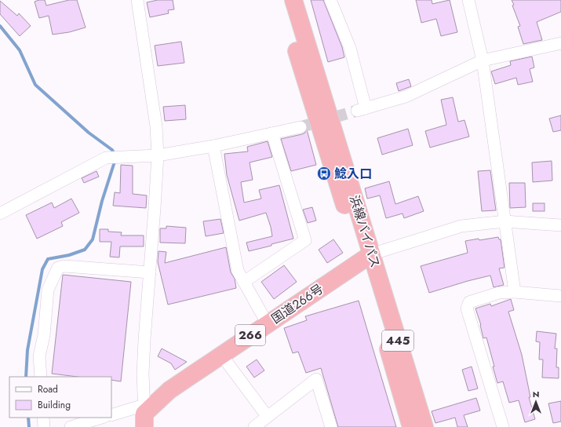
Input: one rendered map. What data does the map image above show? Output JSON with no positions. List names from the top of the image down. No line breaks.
{"streets":{"highway":["浜線バイパス","国道266号","266","445"]},"crossings":[["浜線バイパス","国道266号"]],"places":{"bus stop":["鯰入口"]},"legend":["Road","Building"],"north":"top"}
